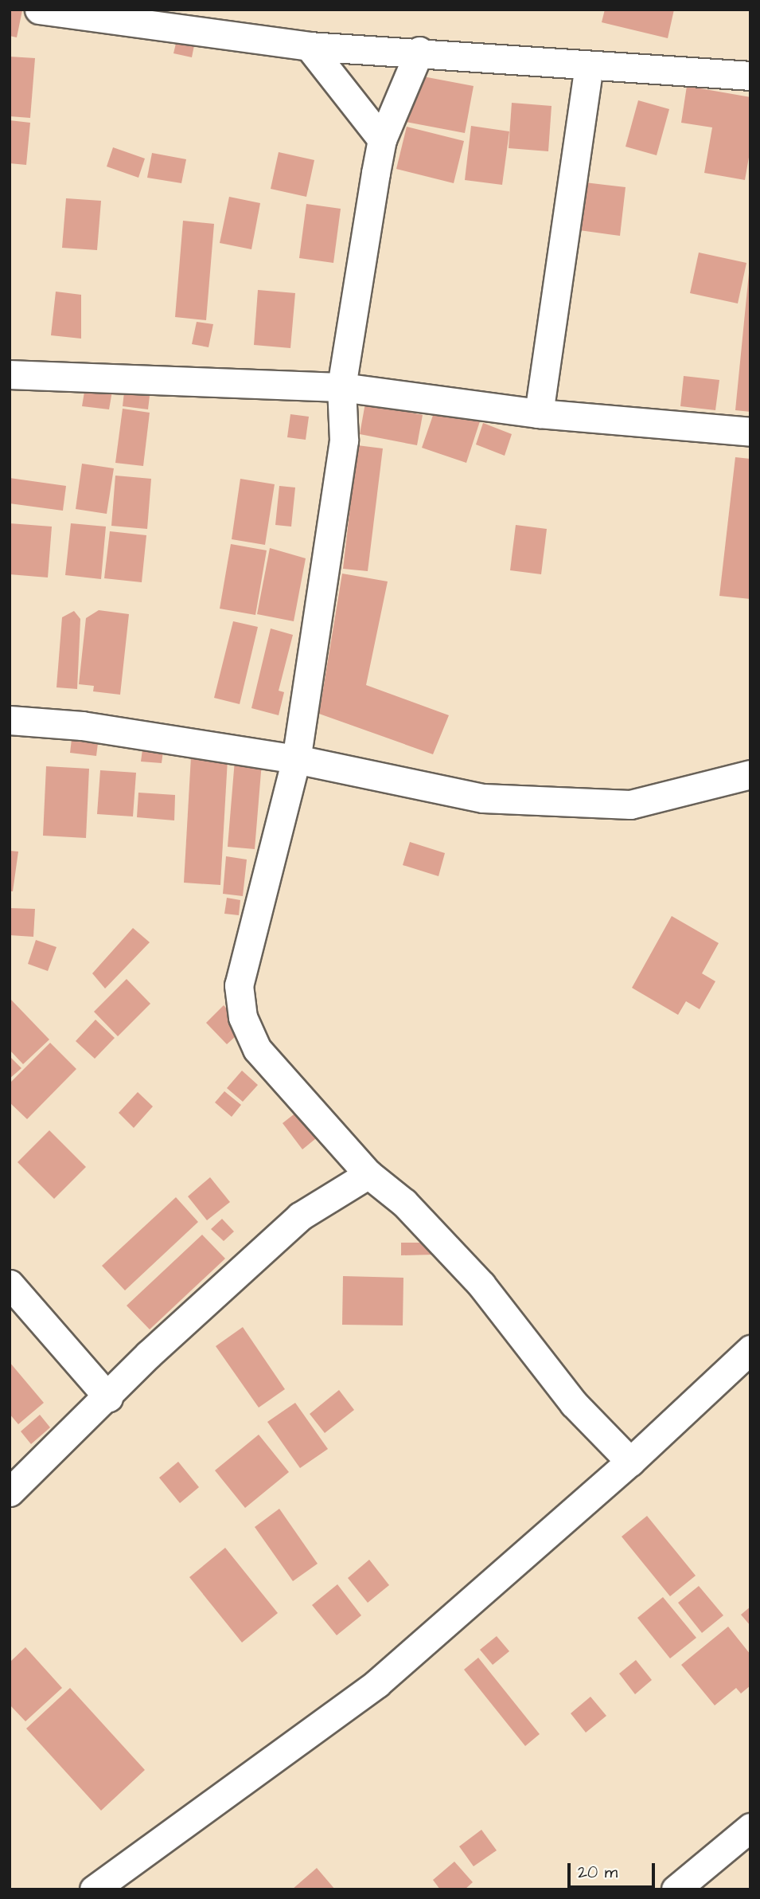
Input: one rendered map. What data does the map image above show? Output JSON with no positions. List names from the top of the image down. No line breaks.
{"scale_bar":"20 m"}
